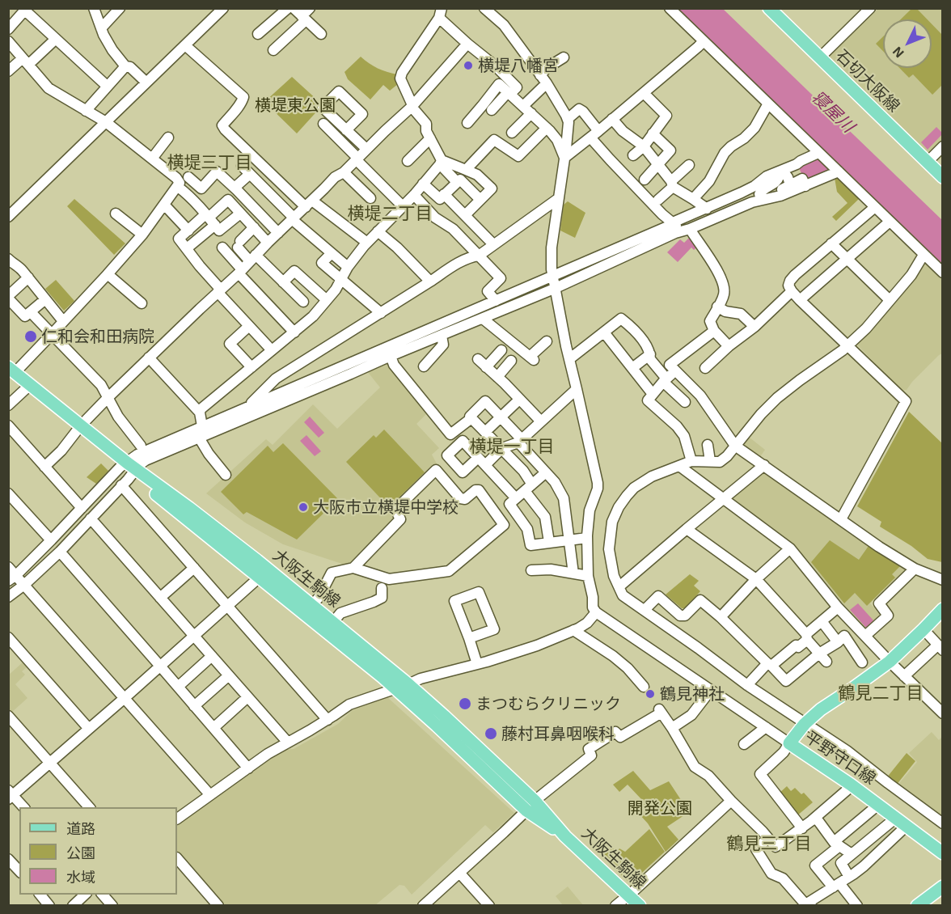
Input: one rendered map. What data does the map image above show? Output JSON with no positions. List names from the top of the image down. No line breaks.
{"streets":{"main road":["石切大阪線","大阪生駒線","平野守口線"]},"districts":["横堤三丁目","横堤二丁目","横堤一丁目","鶴見二丁目","鶴見三丁目"],"water":["寝屋川"],"parks":["横堤東公園","開発公園"],"places":["横堤八幡宮","仁和会和田病院","大阪市立横堤中学校","鶴見神社","まつむらクリニック","藤村耳鼻咽喉科"],"legend":["道路","公園","水域"],"north":"bottom left"}
